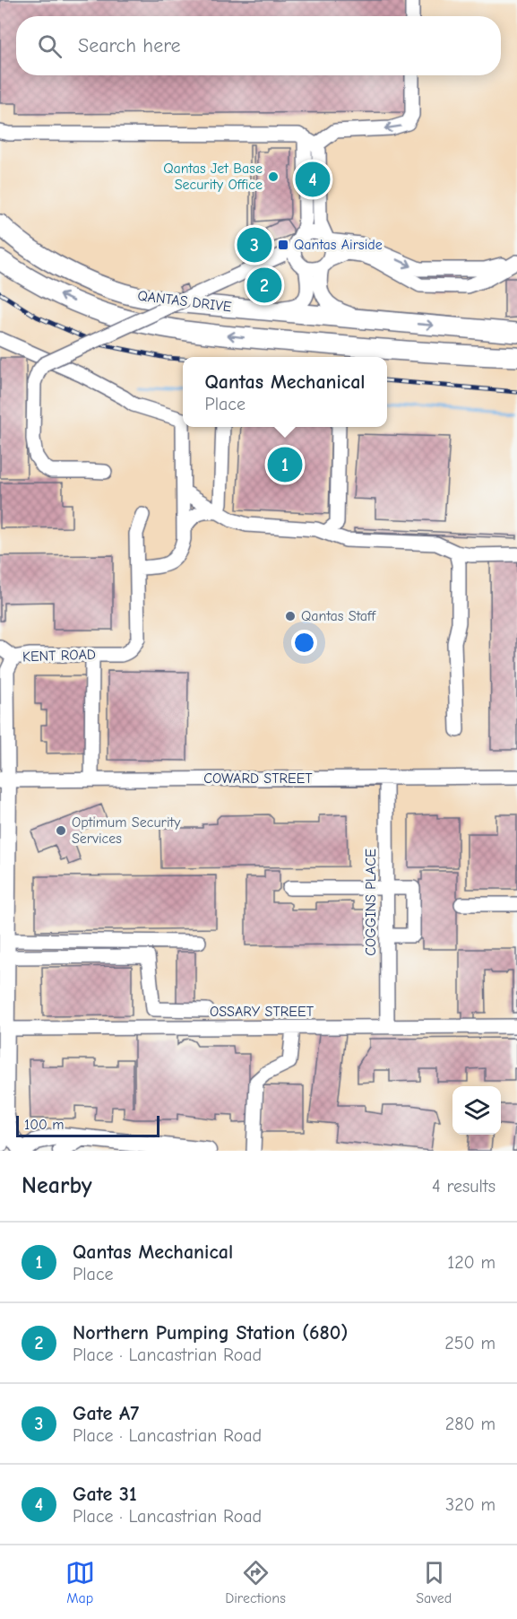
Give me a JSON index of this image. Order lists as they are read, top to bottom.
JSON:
{
  "streets": {
    "highway": ["QANTAS DRIVE"],
    "main road": ["KENT ROAD"],
    "street": ["COWARD STREET", "COGGINS PLACE", "OSSARY STREET"]
  },
  "crossings": [
    ["KENT ROAD", "COWARD STREET"],
    ["KENT ROAD", "OSSARY STREET"],
    ["COWARD STREET", "COGGINS PLACE"],
    ["COGGINS PLACE", "OSSARY STREET"]
  ],
  "places": {
    "other": ["Qantas Jet Base Security Office", "Qantas Staff", "Optimum Security Services"],
    "transit": ["Qantas Airside"]
  },
  "scale_bar": "100 m",
  "page": {
    "search": "Search here",
    "pins": [
      "4",
      "3",
      "2",
      "1"
    ],
    "popup": ["Qantas Mechanical", "Place"],
    "scale": "100 m",
    "heading": ["Nearby", "4 results"],
    "list": [
      {
        "mark": "1",
        "name": "Qantas Mechanical",
        "note": "Place",
        "value": "120 m"
      },
      {
        "mark": "2",
        "name": "Northern Pumping Station (680)",
        "note": "Place · Lancastrian Road",
        "value": "250 m"
      },
      {
        "mark": "3",
        "name": "Gate A7",
        "note": "Place · Lancastrian Road",
        "value": "280 m"
      },
      {
        "mark": "4",
        "name": "Gate 31",
        "note": "Place · Lancastrian Road",
        "value": "320 m"
      }
    ],
    "nav": ["Map", "Directions", "Saved"]
  }
}
